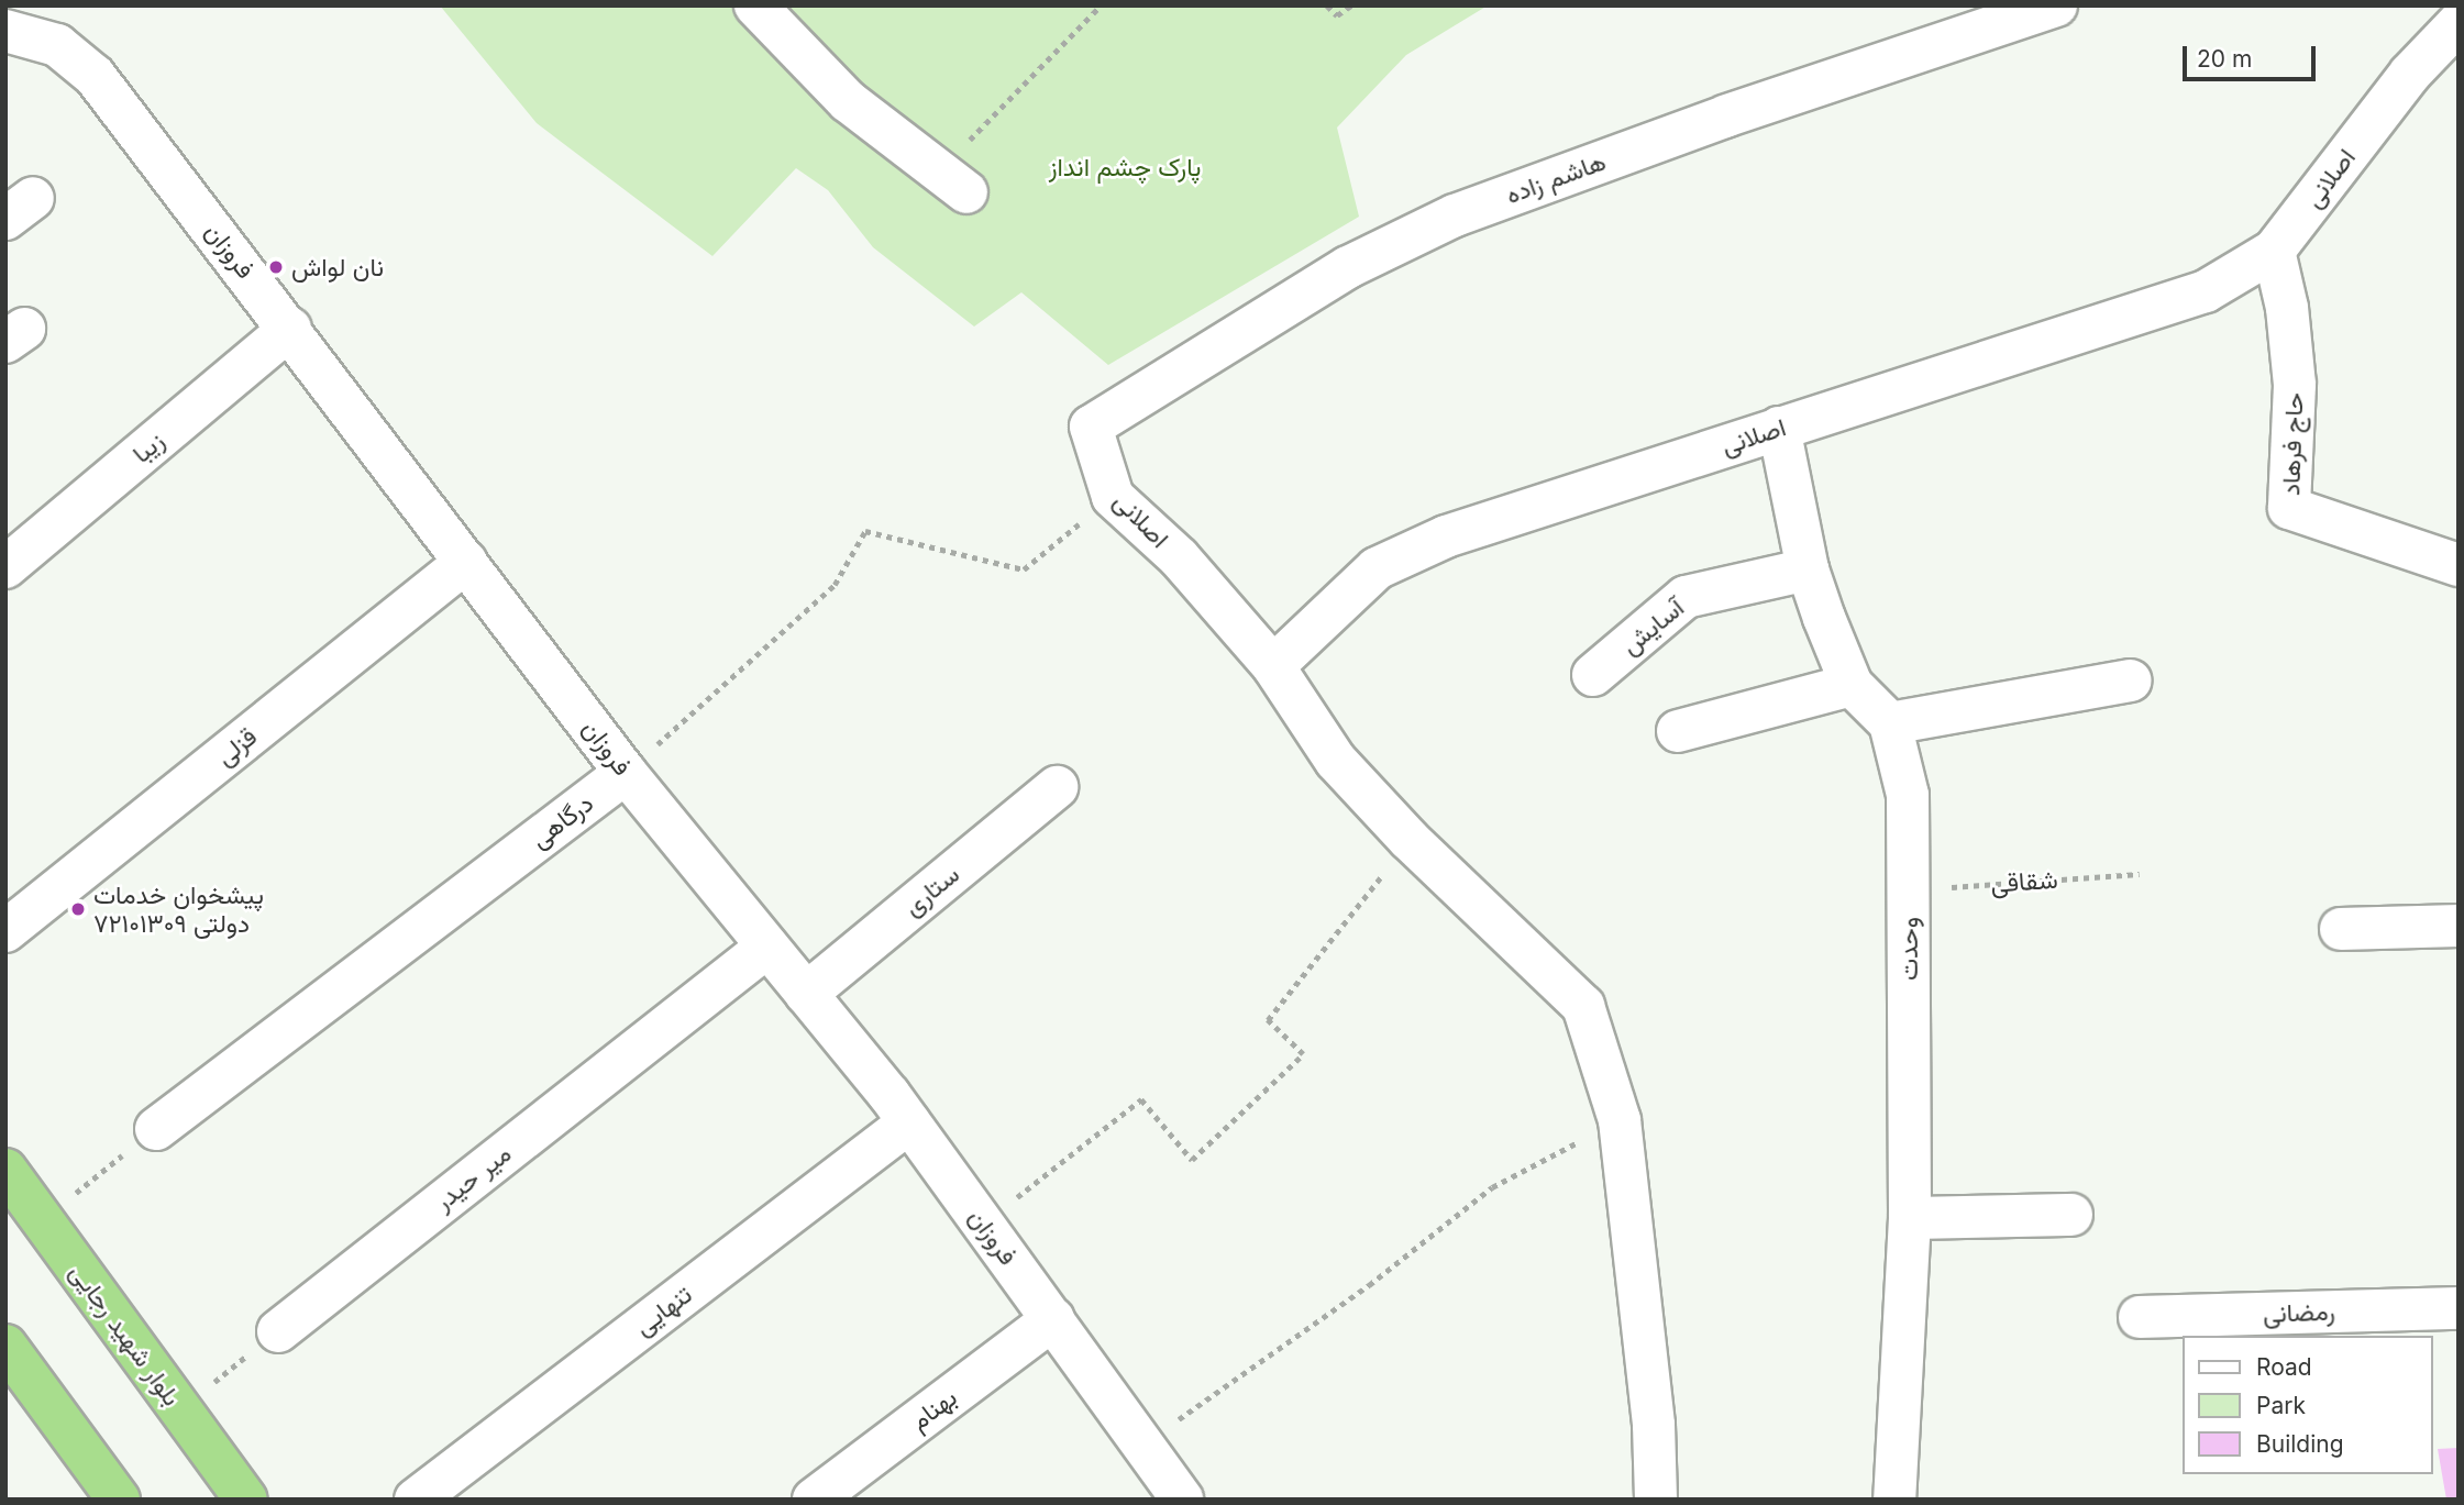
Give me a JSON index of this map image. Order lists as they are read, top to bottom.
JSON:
{
  "streets": {
    "highway": ["بلوار شهید رجایی"],
    "street": [
      "هاشم زاده",
      "اصلانی",
      "فروزان",
      "حاج فرهاد",
      "زیبا",
      "آسایش",
      "قزلی",
      "درگاهی",
      "ستاری",
      "وحدت",
      "میر حیدر",
      "تنهایی",
      "رمضانی",
      "بهنام"
    ],
    "path": ["شقاقی"]
  },
  "crossings": [
    ["هاشم زاده", "اصلانی"],
    ["اصلانی", "حاج فرهاد"],
    ["فروزان", "زیبا"],
    ["فروزان", "قزلی"],
    ["فروزان", "درگاهی"],
    ["فروزان", "ستاری"],
    ["فروزان", "میر حیدر"],
    ["فروزان", "تنهایی"],
    ["فروزان", "بهنام"],
    ["شقاقی", "وحدت"]
  ],
  "parks": ["پارک چشم انداز"],
  "places": ["نان لواش", "پیشخوان خدمات دولتی ۷۲۱۰۱۳۰۹"],
  "legend": ["Road", "Park", "Building"],
  "scale_bar": "20 m"
}
